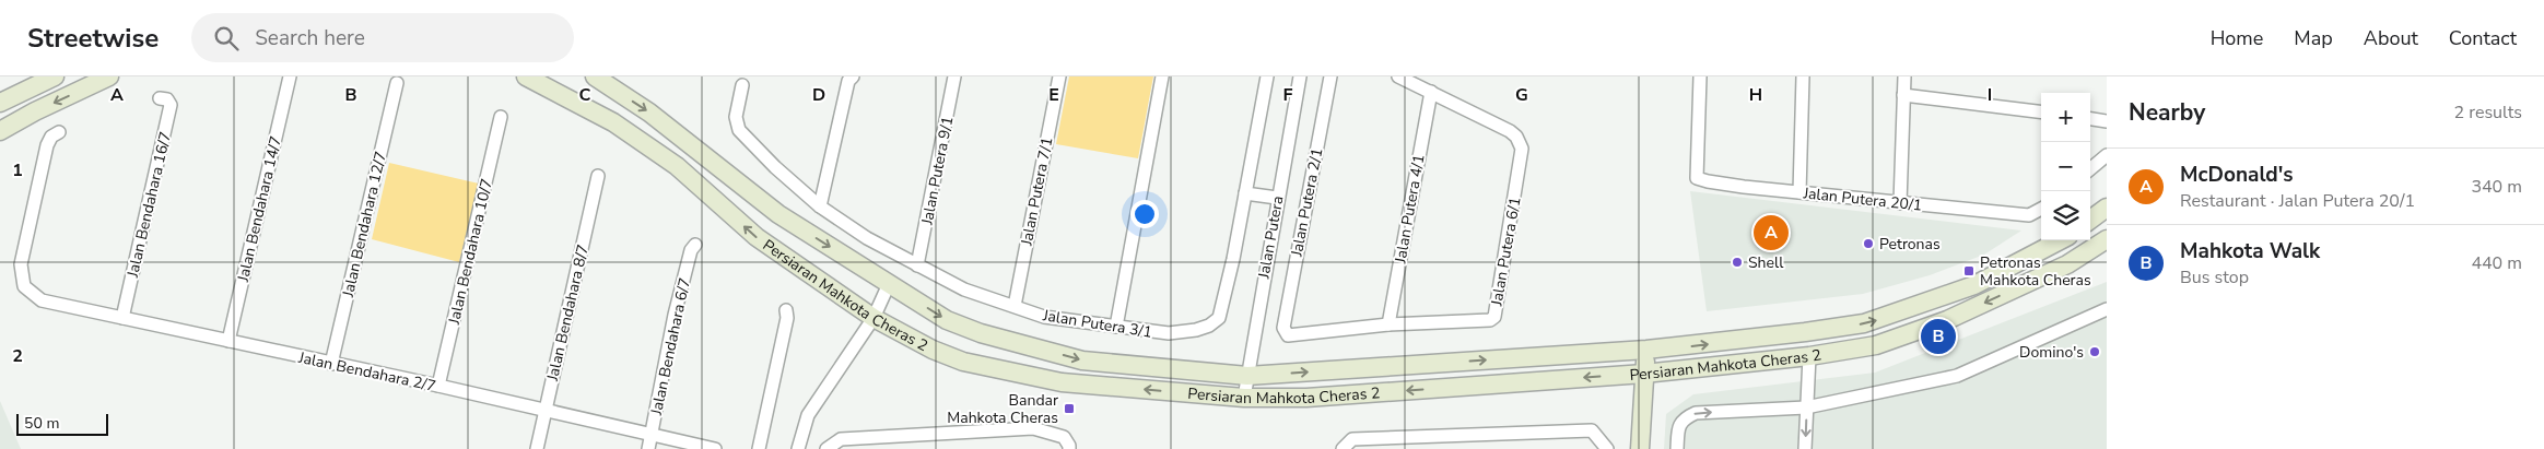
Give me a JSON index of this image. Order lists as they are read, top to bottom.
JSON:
{
  "streets": {
    "street": [
      "Jalan Putera 9/1",
      "Jalan Putera 7/1",
      "Jalan Putera 20/1",
      "Jalan Putera 2/1",
      "Jalan Bendahara 16/7",
      "Jalan Bendahara 14/7",
      "Jalan Putera 4/1",
      "Jalan Bendahara 12/7",
      "Jalan Putera",
      "Jalan Bendahara 10/7",
      "Jalan Putera 6/1",
      "Persiaran Mahkota Cheras 2",
      "Jalan Bendahara 8/7",
      "Jalan Putera 3/1",
      "Jalan Bendahara 6/7",
      "Jalan Bendahara 2/7"
    ]
  },
  "crossings": [
    ["Jalan Putera 9/1", "Jalan Putera 3/1"],
    ["Jalan Putera 7/1", "Jalan Putera 3/1"],
    ["Jalan Putera 2/1", "Jalan Putera 6/1"],
    ["Jalan Bendahara 16/7", "Jalan Bendahara 2/7"],
    ["Jalan Bendahara 14/7", "Jalan Bendahara 2/7"],
    ["Jalan Putera 4/1", "Jalan Putera 6/1"],
    ["Jalan Bendahara 12/7", "Jalan Bendahara 2/7"],
    ["Jalan Putera", "Persiaran Mahkota Cheras 2"],
    ["Jalan Bendahara 10/7", "Jalan Bendahara 2/7"],
    ["Jalan Bendahara 8/7", "Jalan Bendahara 2/7"],
    ["Jalan Bendahara 6/7", "Jalan Bendahara 2/7"]
  ],
  "places": {
    "other": ["Petronas", "Shell", "Domino's"],
    "transit": ["Petronas Mahkota Cheras", "Bandar Mahkota Cheras"]
  },
  "scale_bar": "50 m",
  "page": {
    "header": "Streetwise",
    "search": "Search here",
    "nav": [
      "Home",
      "Map",
      "About",
      "Contact"
    ],
    "heading": ["Nearby", "2 results"],
    "map_buttons": ["+", "−"],
    "list": [
      {
        "mark": "A",
        "name": "McDonald's",
        "note": "Restaurant · Jalan Putera 20/1",
        "value": "340 m"
      },
      {
        "mark": "B",
        "name": "Mahkota Walk",
        "note": "Bus stop",
        "value": "440 m"
      }
    ],
    "pins": ["A", "B"],
    "scale": "50 m"
  },
  "grid": {
    "columns": [
      "A",
      "B",
      "C",
      "D",
      "E",
      "F",
      "G",
      "H",
      "I"
    ],
    "rows": ["1", "2"]
  }
}
